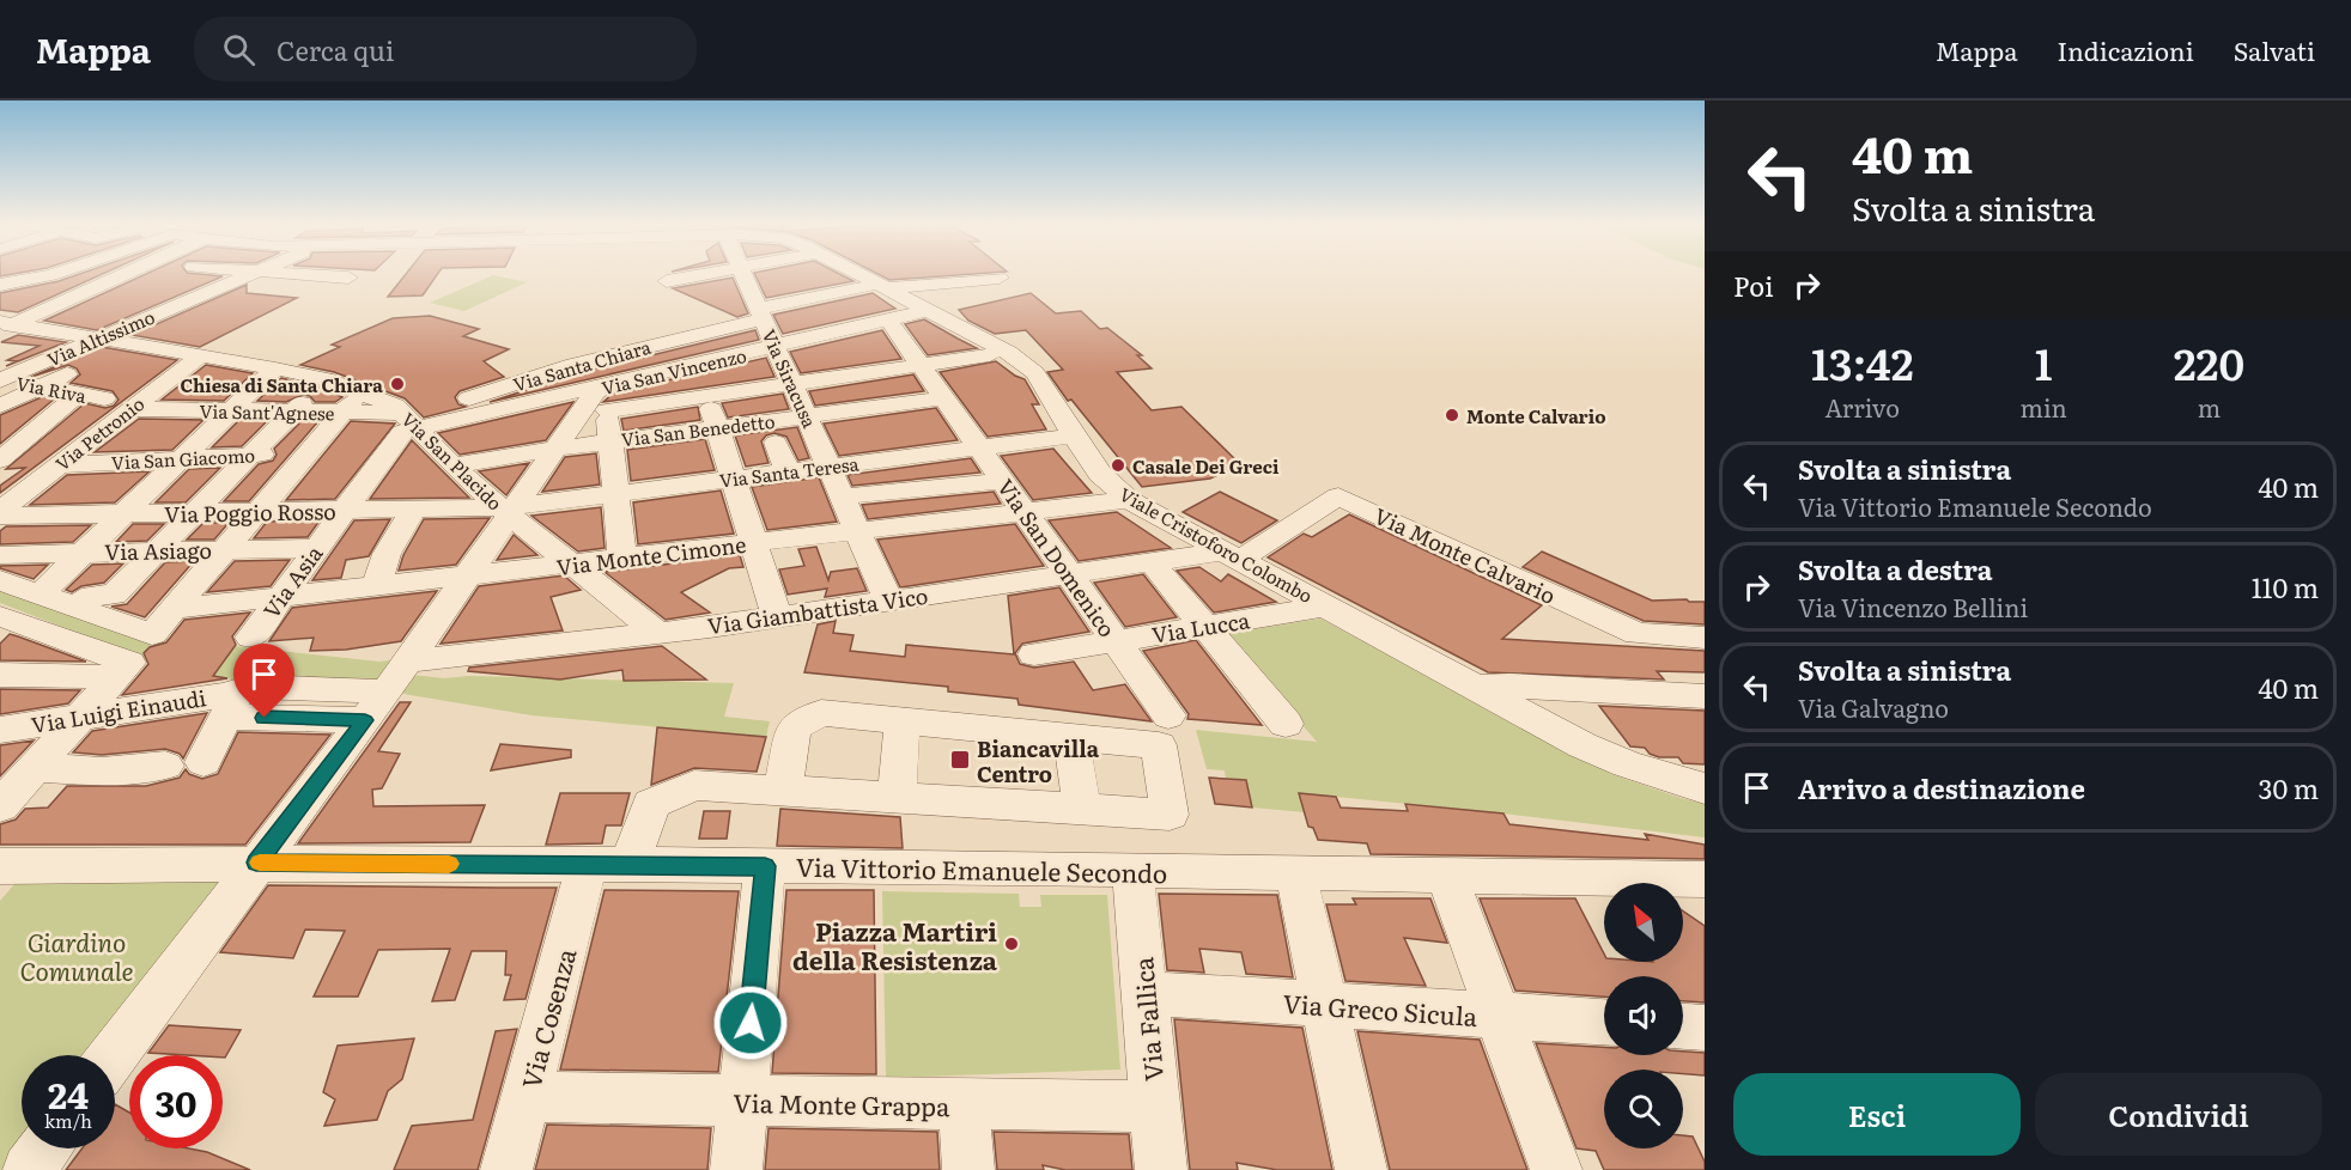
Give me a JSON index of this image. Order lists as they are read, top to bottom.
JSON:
{
  "streets": {
    "street": [
      "Via Altissimo",
      "Via Santa Chiara",
      "Via San Vincenzo",
      "Via Siracusa",
      "Via Riva",
      "Via Sant'Agnese",
      "Via San Benedetto",
      "Via Petronio",
      "Via San Giacomo",
      "Via San Placido",
      "Via Santa Teresa",
      "Via Poggio Rosso",
      "Viale Cristoforo Colombo",
      "Via Asiago",
      "Via Monte Cimone",
      "Via Monte Calvario",
      "Via San Domenico",
      "Via Asia",
      "Via Giambattista Vico",
      "Via Lucca",
      "Via Luigi Einaudi",
      "Via Vittorio Emanuele Secondo",
      "Via Greco Sicula",
      "Via Cosenza",
      "Via Fallica",
      "Via Monte Grappa"
    ]
  },
  "crossings": [
    ["Via Altissimo", "Via Riva"],
    ["Via Altissimo", "Via San Placido"],
    ["Via Santa Chiara", "Via San Vincenzo"],
    ["Via Santa Chiara", "Via Siracusa"],
    ["Via Santa Chiara", "Via Sant'Agnese"],
    ["Via Santa Chiara", "Via San Placido"],
    ["Via Santa Chiara", "Viale Cristoforo Colombo"],
    ["Via Santa Chiara", "Via Asia"],
    ["Via San Vincenzo", "Via Siracusa"],
    ["Via San Vincenzo", "Via Sant'Agnese"],
    ["Via San Vincenzo", "Via San Placido"],
    ["Via San Vincenzo", "Viale Cristoforo Colombo"],
    ["Via San Vincenzo", "Via San Domenico"],
    ["Via San Vincenzo", "Via Asia"],
    ["Via Siracusa", "Via San Benedetto"],
    ["Via Siracusa", "Via Santa Teresa"],
    ["Via Siracusa", "Via Monte Cimone"],
    ["Via Siracusa", "Via Giambattista Vico"],
    ["Via Sant'Agnese", "Via Petronio"],
    ["Via Sant'Agnese", "Via San Placido"],
    ["Via Sant'Agnese", "Via Asia"],
    ["Via San Benedetto", "Via San Placido"],
    ["Via San Benedetto", "Via San Domenico"],
    ["Via Petronio", "Via San Giacomo"],
    ["Via Petronio", "Via San Placido"],
    ["Via Petronio", "Via Poggio Rosso"],
    ["Via San Placido", "Via Santa Teresa"],
    ["Via San Placido", "Via Poggio Rosso"],
    ["Via San Placido", "Via Monte Cimone"],
    ["Via San Placido", "Via Asia"],
    ["Via San Placido", "Via Giambattista Vico"],
    ["Via Santa Teresa", "Via Poggio Rosso"],
    ["Via Santa Teresa", "Viale Cristoforo Colombo"],
    ["Via Santa Teresa", "Via San Domenico"],
    ["Via Poggio Rosso", "Via Asia"],
    ["Viale Cristoforo Colombo", "Via Monte Cimone"],
    ["Viale Cristoforo Colombo", "Via Monte Calvario"],
    ["Viale Cristoforo Colombo", "Via Giambattista Vico"],
    ["Viale Cristoforo Colombo", "Via Lucca"],
    ["Via Asiago", "Via Asia"],
    ["Via Monte Cimone", "Via San Domenico"],
    ["Via Monte Cimone", "Via Asia"],
    ["Via Monte Calvario", "Via Giambattista Vico"],
    ["Via San Domenico", "Via Giambattista Vico"],
    ["Via San Domenico", "Via Lucca"],
    ["Via Vittorio Emanuele Secondo", "Via Cosenza"],
    ["Via Vittorio Emanuele Secondo", "Via Fallica"],
    ["Via Greco Sicula", "Via Fallica"],
    ["Via Cosenza", "Via Monte Grappa"],
    ["Via Fallica", "Via Monte Grappa"]
  ],
  "parks": ["Giardino Comunale"],
  "places": {
    "other": [
      "Chiesa di Santa Chiara",
      "Monte Calvario",
      "Casale Dei Greci",
      "Piazza Martiri della Resistenza"
    ],
    "transit": ["Biancavilla Centro"]
  },
  "north": "top left",
  "page": {
    "header": "Mappa",
    "search": "Cerca qui",
    "nav": ["Mappa", "Indicazioni", "Salvati"],
    "turn": ["40 m", "Svolta a sinistra"],
    "then": "Poi",
    "eta": [
      "13:42",
      "Arrivo",
      "1",
      "min",
      "220",
      "m"
    ],
    "list": [
      {
        "name": "Svolta a sinistra",
        "note": "Via Vittorio Emanuele Secondo",
        "value": "40 m"
      },
      {
        "name": "Svolta a destra",
        "note": "Via Vincenzo Bellini",
        "value": "110 m"
      },
      {
        "name": "Svolta a sinistra",
        "note": "Via Galvagno",
        "value": "40 m"
      },
      {
        "name": "Arrivo a destinazione",
        "value": "30 m"
      }
    ],
    "speed": "24 km/h",
    "limit": "30",
    "buttons": ["Esci", "Condividi"]
  }
}
